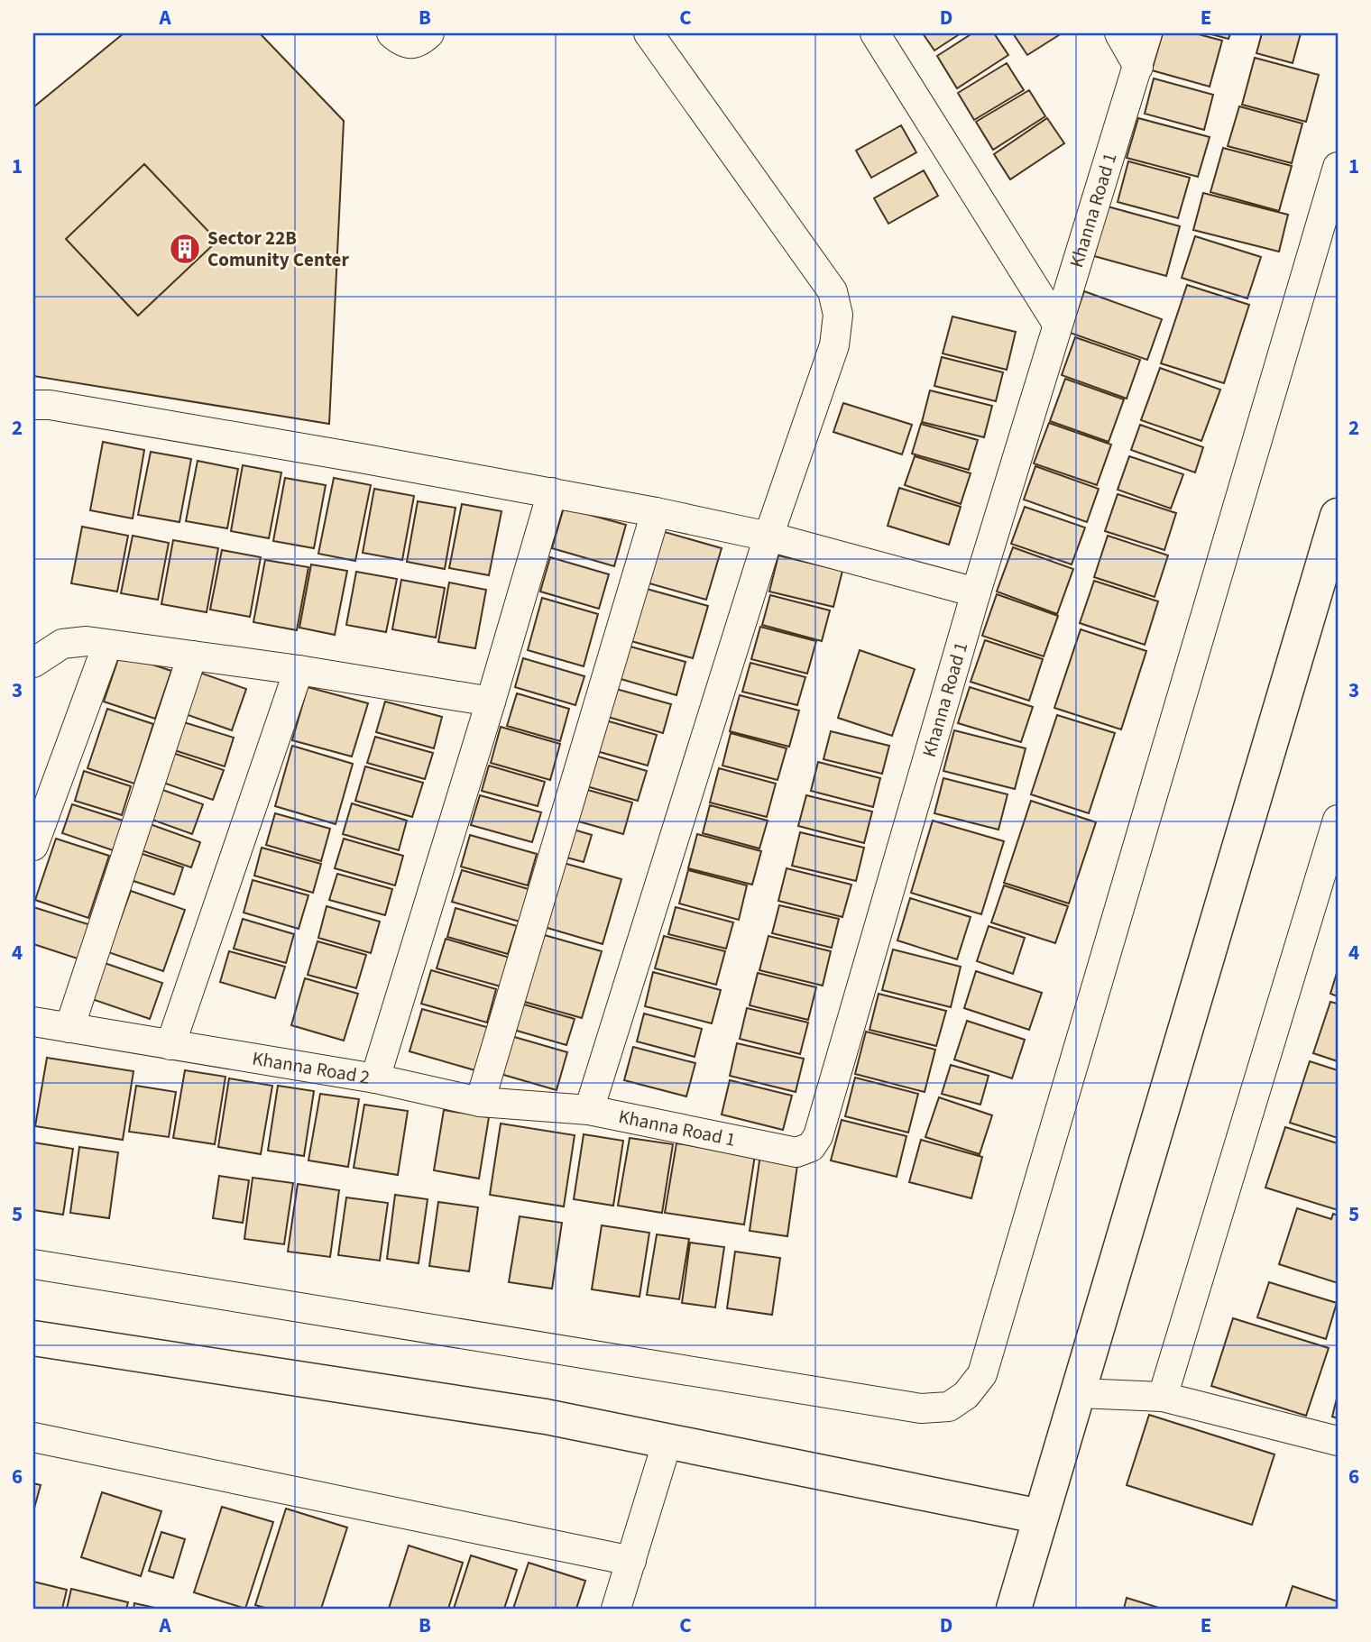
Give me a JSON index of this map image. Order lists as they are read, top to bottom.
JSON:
{
  "streets": {
    "street": ["Khanna Road 1", "Khanna Road 2"]
  },
  "crossings": [
    ["Khanna Road 1", "Khanna Road 2"]
  ],
  "places": {
    "building": ["Sector 22B Comunity Center"]
  },
  "grid": {
    "columns": [
      "A",
      "B",
      "C",
      "D",
      "E"
    ],
    "rows": [
      "1",
      "2",
      "3",
      "4",
      "5",
      "6"
    ]
  }
}
